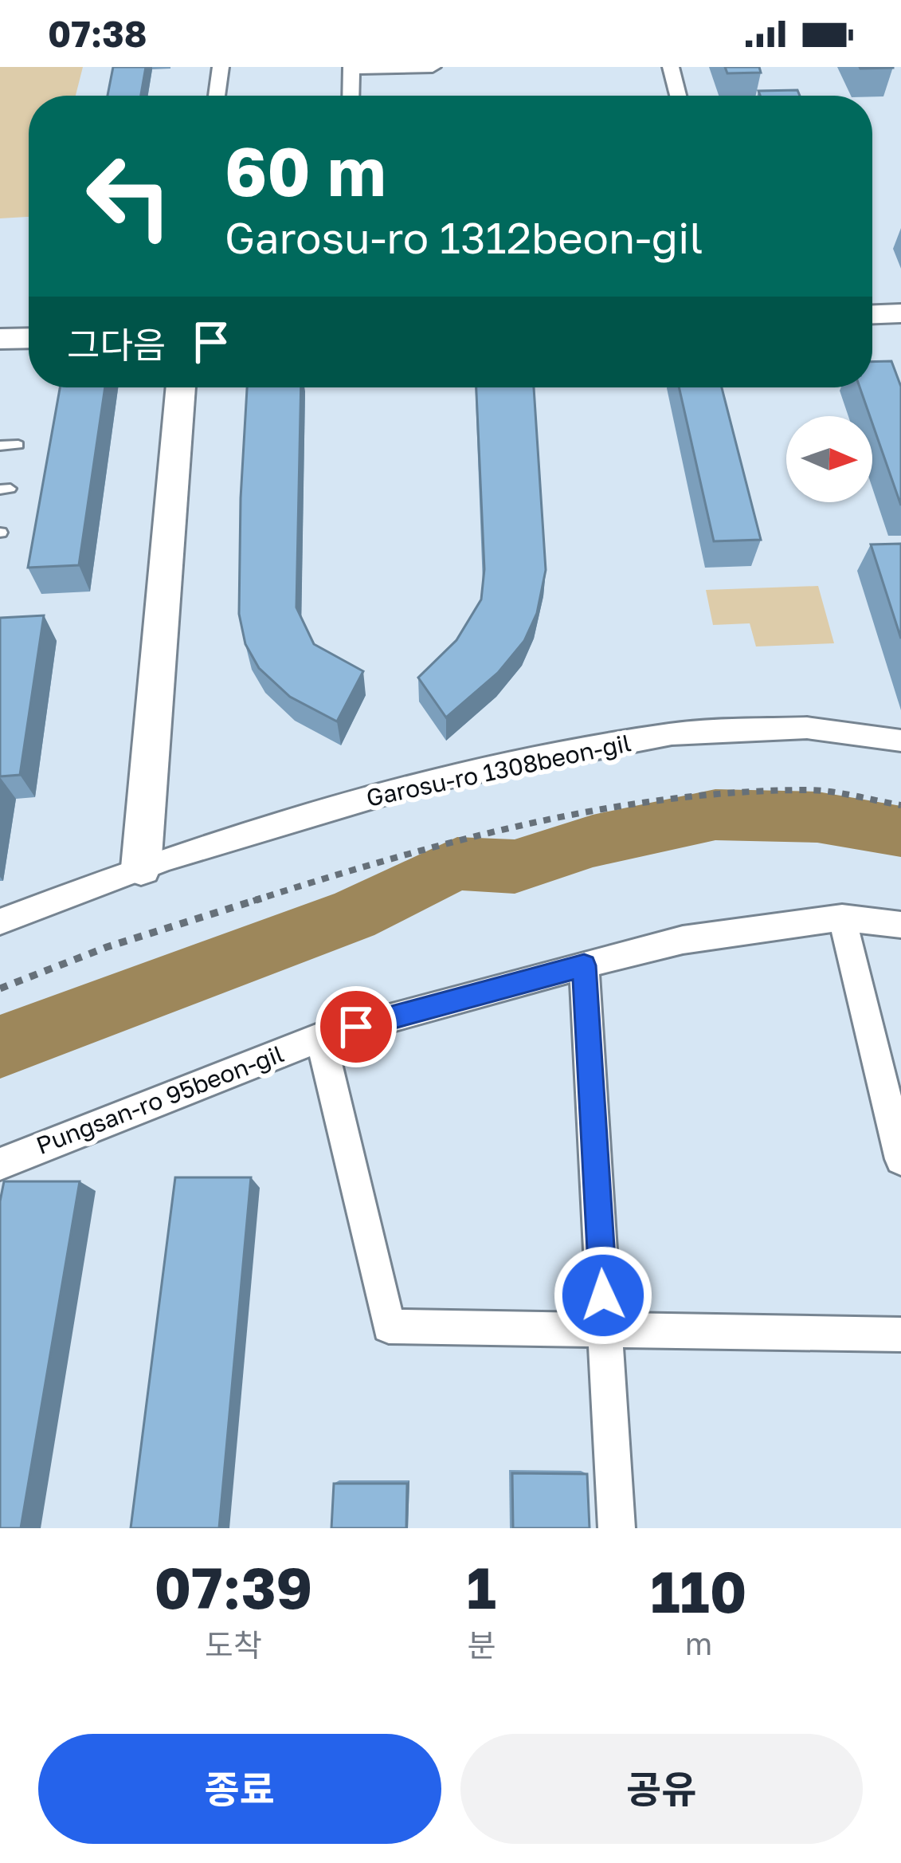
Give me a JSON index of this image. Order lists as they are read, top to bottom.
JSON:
{
  "streets": {
    "street": ["Garosu-ro 1308beon-gil", "Pungsan-ro 95beon-gil"]
  },
  "north": "right",
  "page": {
    "status": "07:38",
    "turn": ["60 m", "Garosu-ro 1312beon-gil"],
    "then": "그다음",
    "eta": [
      "07:39",
      "도착",
      "1",
      "분",
      "110",
      "m"
    ],
    "buttons": ["종료", "공유"]
  }
}
